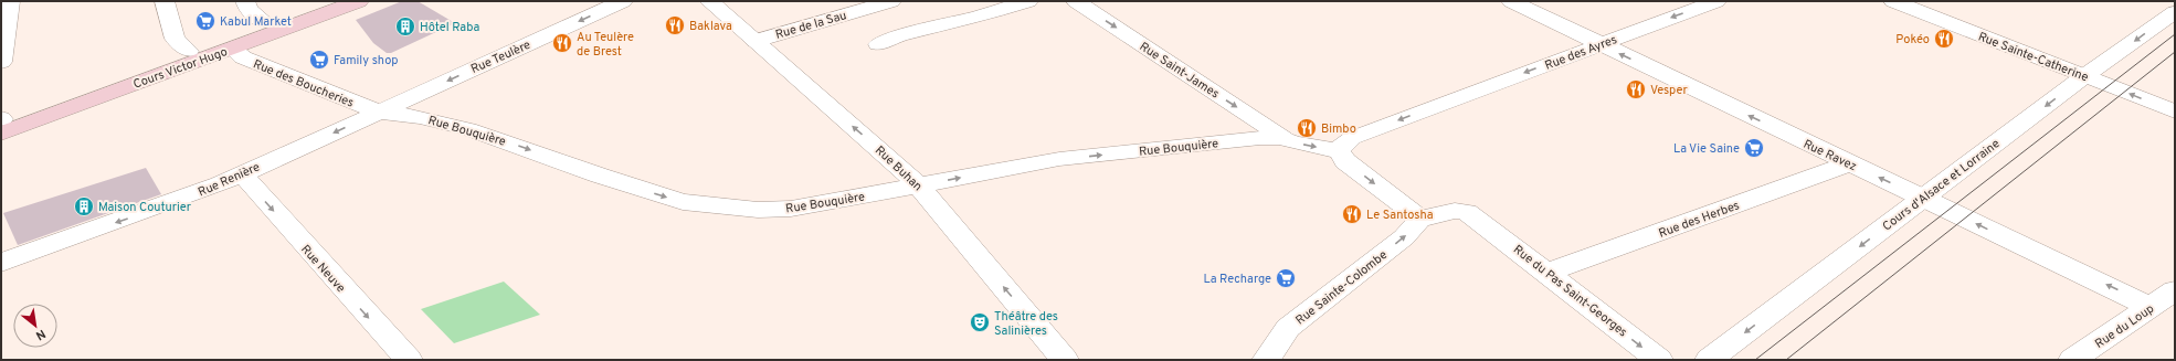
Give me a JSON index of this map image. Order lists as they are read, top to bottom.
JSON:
{
  "streets": {
    "main road": ["Cours Victor Hugo"],
    "street": [
      "Rue de la Sau",
      "Rue des Ayres",
      "Rue Teulère",
      "Rue Sainte-Catherine",
      "Rue Saint-James",
      "Rue des Boucheries",
      "Rue Bouquière",
      "Rue Ravez",
      "Rue Buhan",
      "Rue Renière",
      "Cours d'Alsace et Lorraine",
      "Rue des Herbes",
      "Rue Neuve",
      "Rue Sainte-Colombe",
      "Rue du Pas Saint-Georges",
      "Rue du Loup"
    ]
  },
  "crossings": [
    ["Rue de la Sau", "Rue Buhan"],
    ["Rue des Ayres", "Rue Ravez"],
    ["Rue Teulère", "Rue des Boucheries"],
    ["Rue Teulère", "Rue Bouquière"],
    ["Rue Teulère", "Rue Renière"],
    ["Rue Sainte-Catherine", "Cours d'Alsace et Lorraine"],
    ["Cours Victor Hugo", "Rue des Boucheries"],
    ["Rue Saint-James", "Rue Bouquière"],
    ["Rue des Boucheries", "Rue Bouquière"],
    ["Rue des Boucheries", "Rue Renière"],
    ["Rue Bouquière", "Rue Buhan"],
    ["Rue Bouquière", "Rue Renière"],
    ["Rue Ravez", "Cours d'Alsace et Lorraine"],
    ["Rue Ravez", "Rue des Herbes"],
    ["Rue Ravez", "Rue du Loup"],
    ["Rue Renière", "Rue Neuve"],
    ["Rue des Herbes", "Rue du Pas Saint-Georges"],
    ["Rue Sainte-Colombe", "Rue du Pas Saint-Georges"]
  ],
  "one_way": [
    "Rue des Ayres",
    "Rue Teulère",
    "Rue Saint-James",
    "Rue Bouquière",
    "Rue Ravez",
    "Rue Buhan",
    "Rue Renière",
    "Cours d'Alsace et Lorraine",
    "Rue Neuve",
    "Rue Sainte-Colombe",
    "Rue du Pas Saint-Georges"
  ],
  "places": {
    "supermarket": [
      "Kabul Market",
      "Family shop",
      "La Vie Saine",
      "La Recharge"
    ],
    "restaurant": [
      "Baklava",
      "Pokéo",
      "Au Teulère de Brest",
      "Vesper",
      "Bimbo",
      "Le Santosha"
    ],
    "building": ["Hôtel Raba", "Maison Couturier"],
    "theatre": ["Théâtre des Salinières"]
  },
  "north": "bottom right"
}
